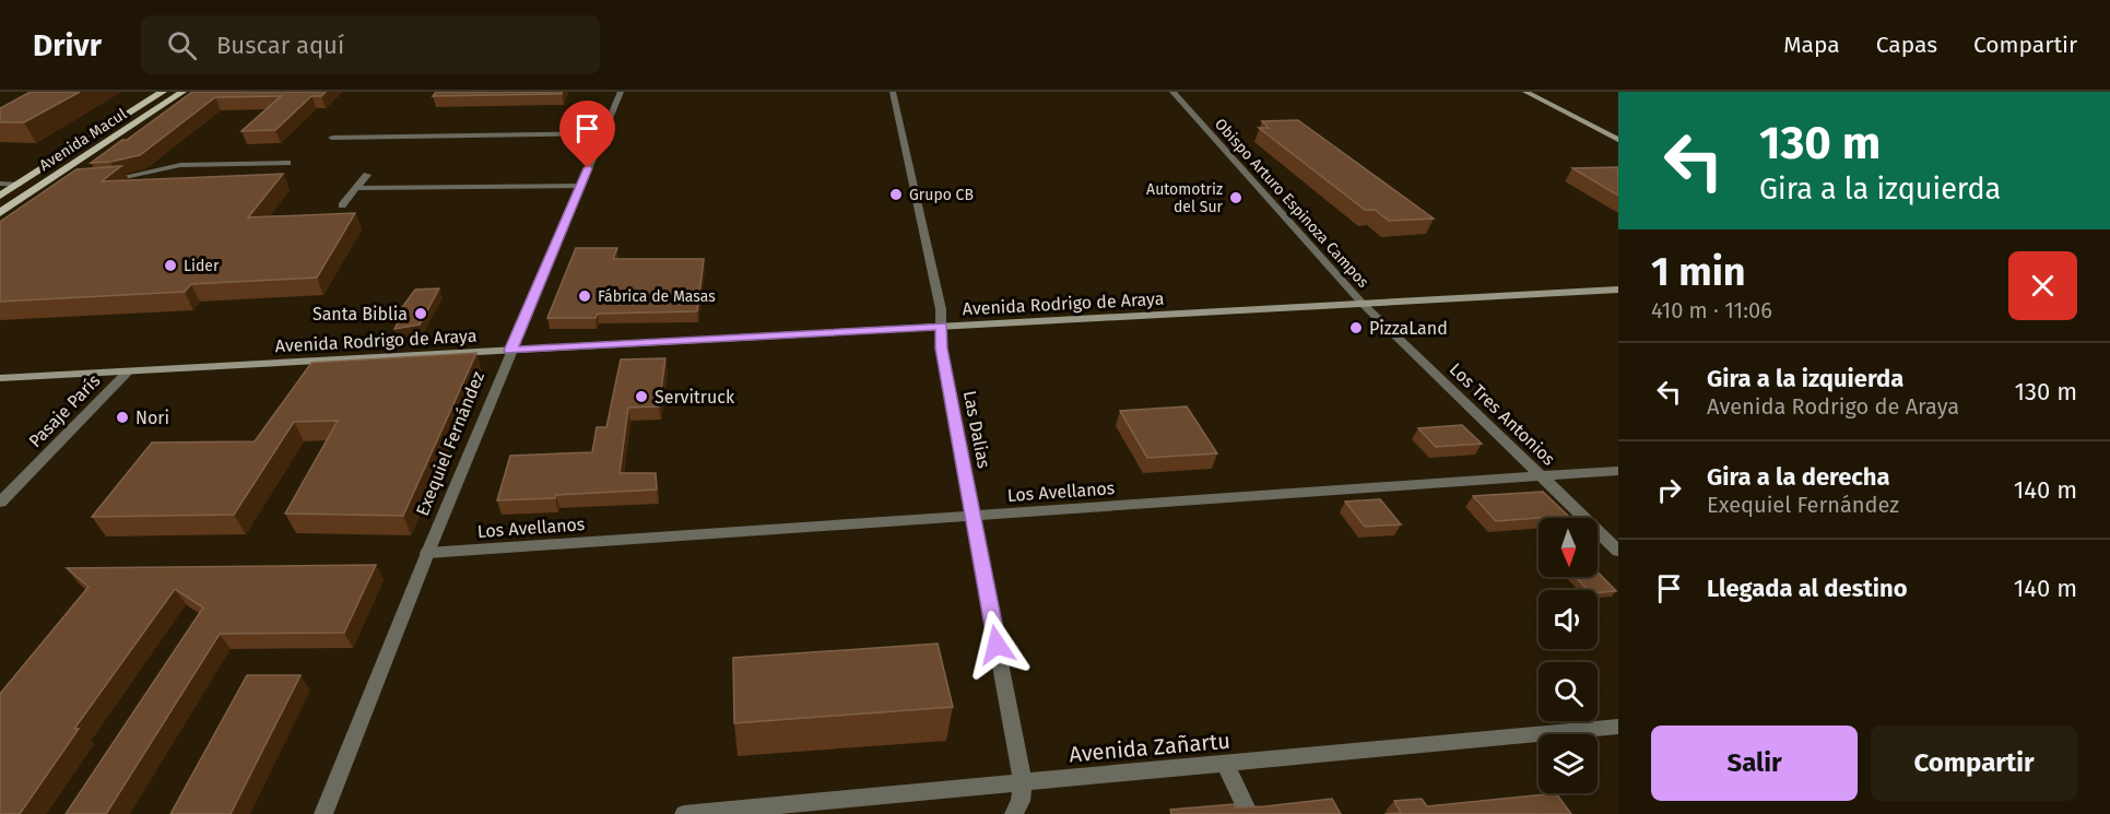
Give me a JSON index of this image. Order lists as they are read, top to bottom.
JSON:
{
  "streets": {
    "main road": ["Avenida Macul", "Avenida Rodrigo de Araya"],
    "street": [
      "Obispo Arturo Espinoza Campos",
      "Pasaje París",
      "Los Tres Antonios",
      "Las Dalias",
      "Exequiel Fernández",
      "Los Avellanos",
      "Avenida Zañartu"
    ]
  },
  "crossings": [
    ["Obispo Arturo Espinoza Campos", "Avenida Rodrigo de Araya"],
    ["Obispo Arturo Espinoza Campos", "Los Tres Antonios"],
    ["Avenida Rodrigo de Araya", "Pasaje París"],
    ["Avenida Rodrigo de Araya", "Los Tres Antonios"],
    ["Avenida Rodrigo de Araya", "Las Dalias"],
    ["Avenida Rodrigo de Araya", "Exequiel Fernández"],
    ["Los Tres Antonios", "Los Avellanos"],
    ["Las Dalias", "Los Avellanos"],
    ["Las Dalias", "Avenida Zañartu"],
    ["Exequiel Fernández", "Los Avellanos"]
  ],
  "places": [
    "Grupo CB",
    "Automotriz del Sur",
    "Lider",
    "Fábrica de Masas",
    "Santa Biblia",
    "PizzaLand",
    "Servitruck",
    "Nori"
  ],
  "north": "bottom",
  "page": {
    "header": "Drivr",
    "search": "Buscar aquí",
    "nav": ["Mapa", "Capas", "Compartir"],
    "turn": ["130 m", "Gira a la izquierda"],
    "heading": ["1 min", "410 m · 11:06"],
    "list": [
      {
        "name": "Gira a la izquierda",
        "note": "Avenida Rodrigo de Araya",
        "value": "130 m"
      },
      {
        "name": "Gira a la derecha",
        "note": "Exequiel Fernández",
        "value": "140 m"
      },
      {
        "name": "Llegada al destino",
        "value": "140 m"
      }
    ],
    "buttons": ["Salir", "Compartir"]
  }
}
